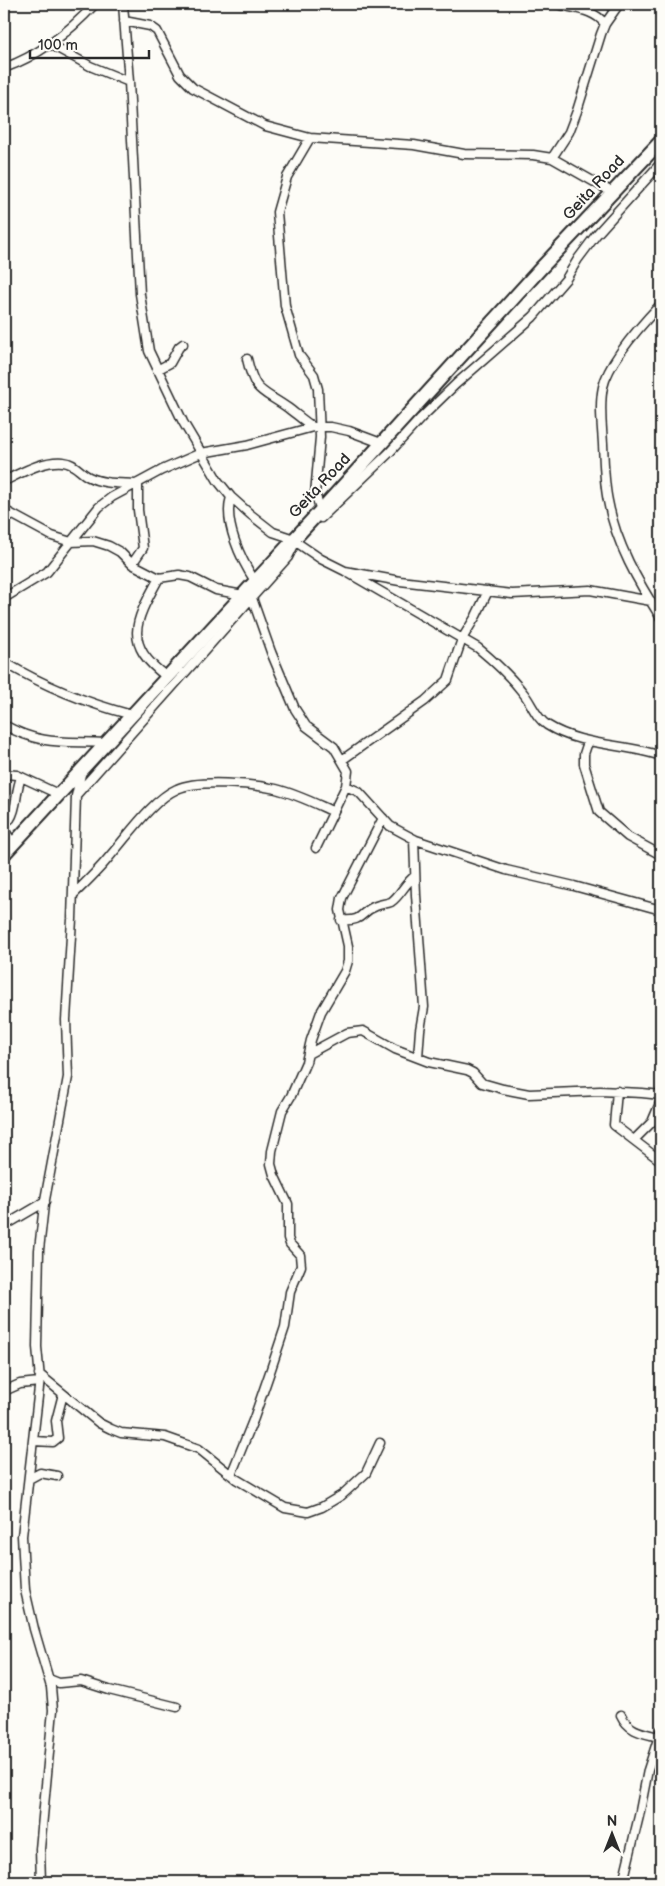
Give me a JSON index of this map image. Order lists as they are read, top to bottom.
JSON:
{
  "streets": {
    "highway": ["Geita Road"]
  },
  "scale_bar": "100 m",
  "north": "top"
}
